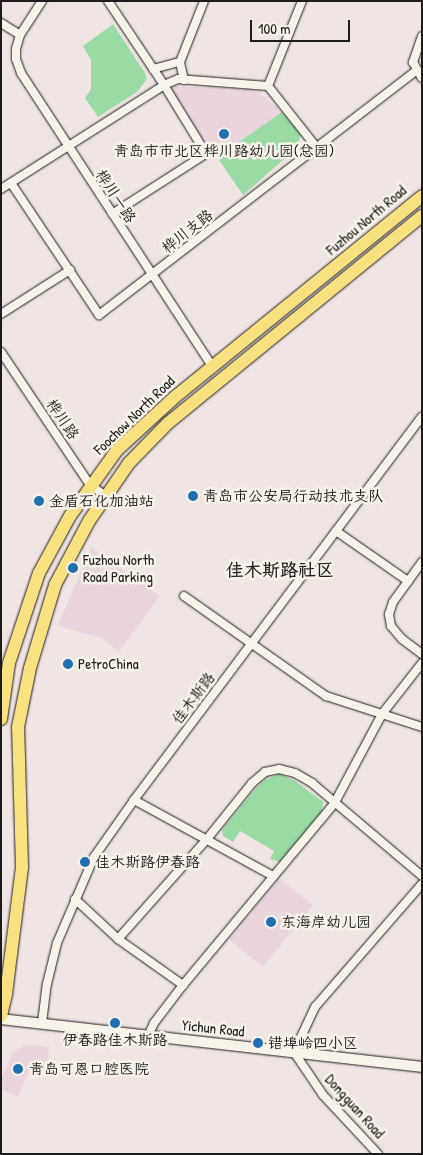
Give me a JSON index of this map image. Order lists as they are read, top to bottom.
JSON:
{
  "streets": {
    "main road": ["Foochow North Road"],
    "street": [
      "桦川一路",
      "桦川支路",
      "桦川路",
      "佳木斯路",
      "Yichun Road",
      "Dongguan Road"
    ]
  },
  "crossings": [
    ["桦川一路", "桦川支路"],
    ["桦川一路", "Foochow North Road"],
    ["Foochow North Road", "桦川路"],
    ["Foochow North Road", "Yichun Road"],
    ["佳木斯路", "Yichun Road"],
    ["Yichun Road", "Dongguan Road"]
  ],
  "districts": ["佳木斯路社区"],
  "places": [
    "青岛市市北区桦川路幼儿园(总园)",
    "青岛市公安局行动技术支队",
    "金盾石化加油站",
    "Fuzhou North Road Parking",
    "PetroChina",
    "佳木斯路伊春路",
    "东海岸幼儿园",
    "伊春路佳木斯路",
    "错埠岭四小区",
    "青岛可恩口腔医院"
  ],
  "scale_bar": "100 m"
}
